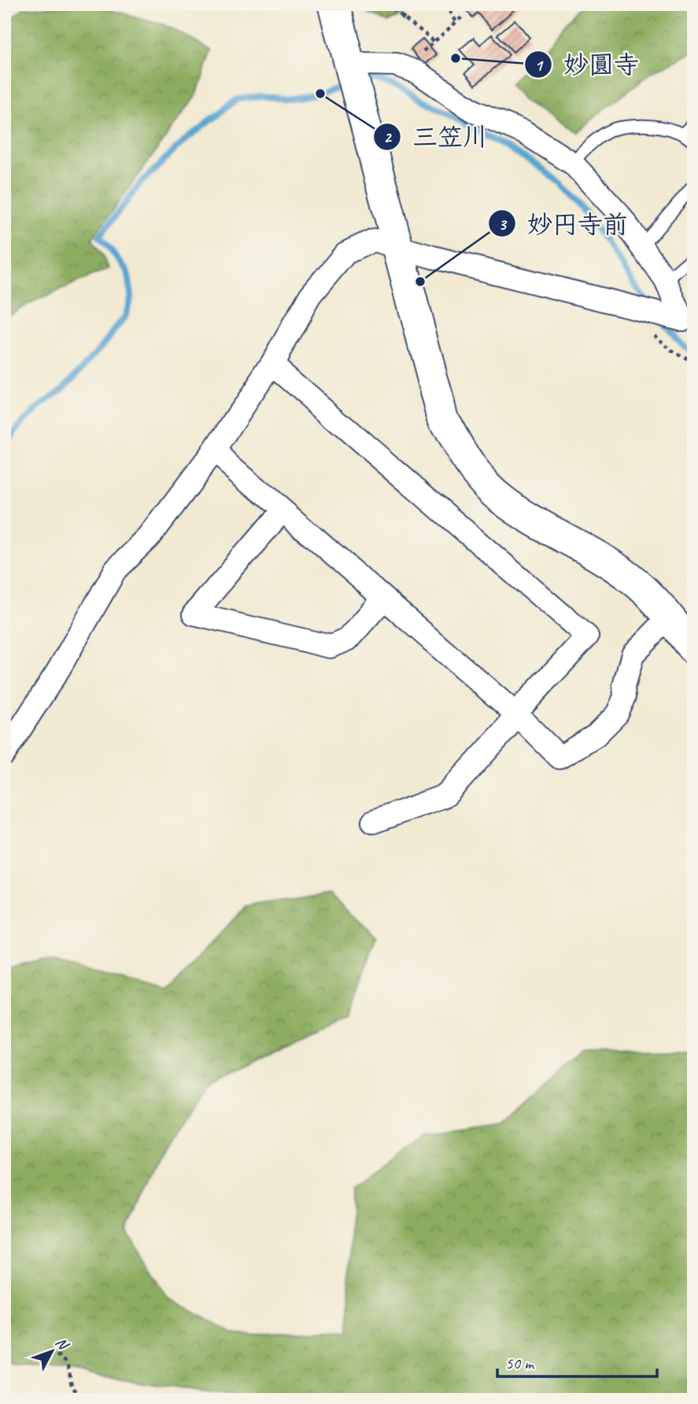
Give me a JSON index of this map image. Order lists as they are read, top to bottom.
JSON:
{
  "places": ["妙圓寺", "三笠川", "妙円寺前"],
  "scale_bar": "50 m",
  "north": "top right"
}
